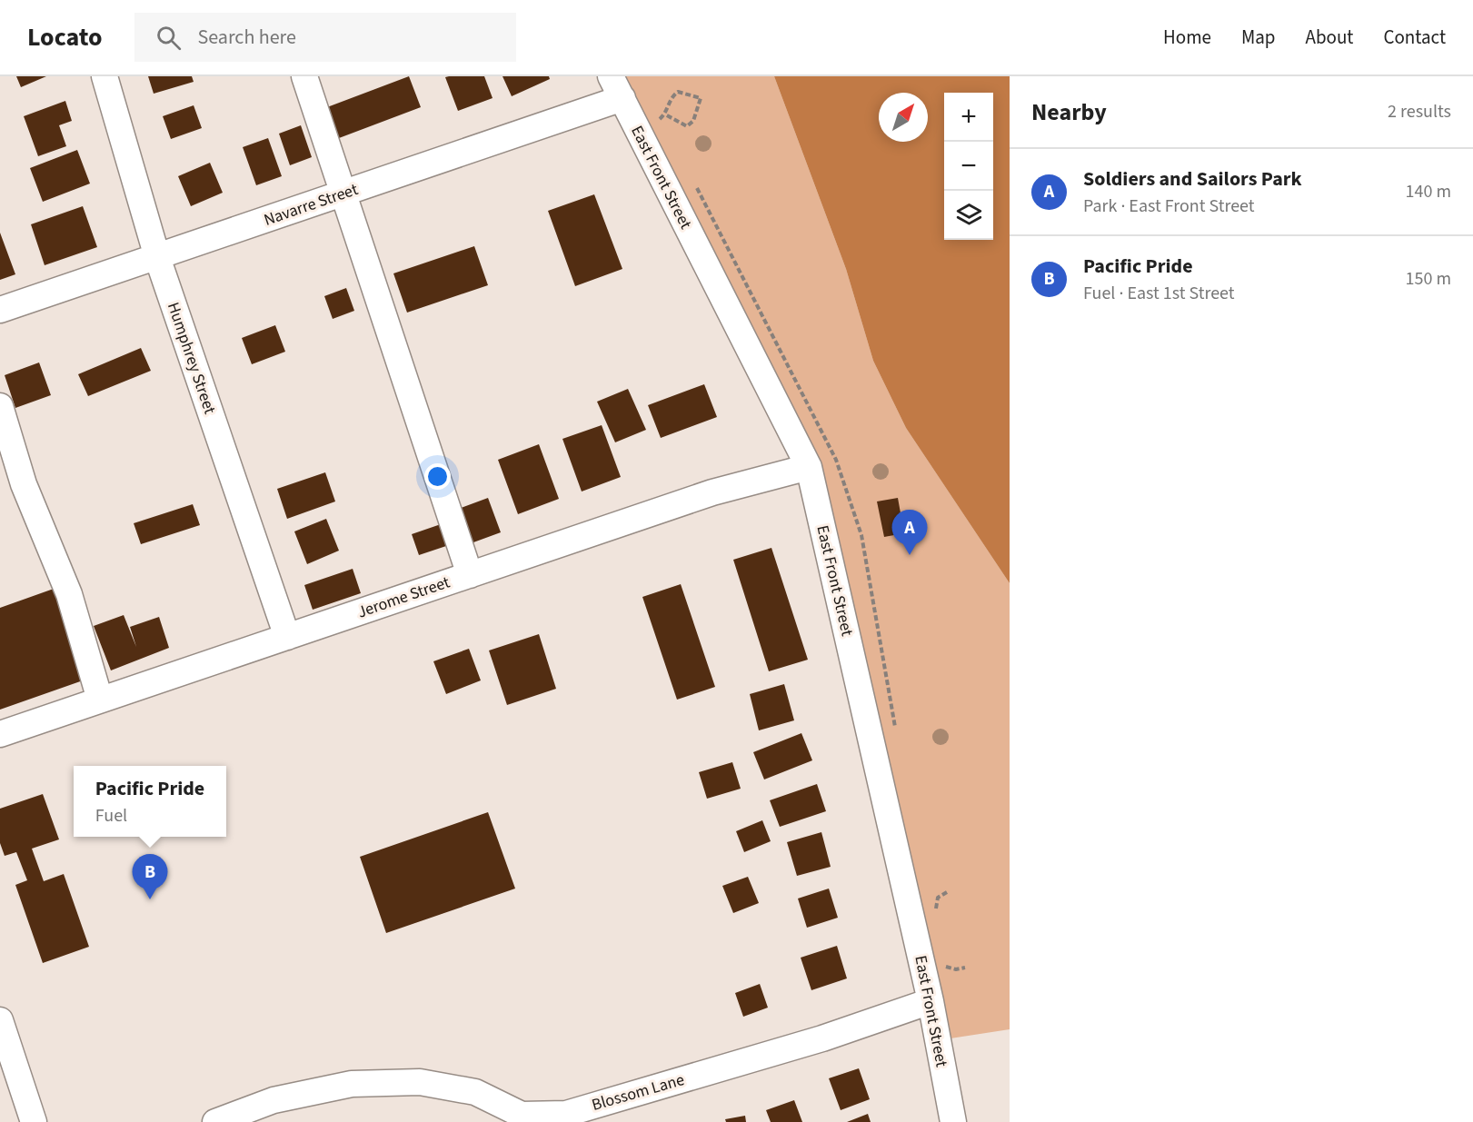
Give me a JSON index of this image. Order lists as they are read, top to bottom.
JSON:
{
  "streets": {
    "street": [
      "East Front Street",
      "Navarre Street",
      "Humphrey Street",
      "Jerome Street",
      "Blossom Lane"
    ]
  },
  "crossings": [
    ["East Front Street", "Navarre Street"],
    ["East Front Street", "Jerome Street"],
    ["East Front Street", "Blossom Lane"],
    ["Navarre Street", "Humphrey Street"],
    ["Humphrey Street", "Jerome Street"]
  ],
  "north": "top right",
  "page": {
    "header": "Locato",
    "search": "Search here",
    "nav": [
      "Home",
      "Map",
      "About",
      "Contact"
    ],
    "heading": ["Nearby", "2 results"],
    "map_buttons": ["+", "−"],
    "list": [
      {
        "mark": "A",
        "name": "Soldiers and Sailors Park",
        "note": "Park · East Front Street",
        "value": "140 m"
      },
      {
        "mark": "B",
        "name": "Pacific Pride",
        "note": "Fuel · East 1st Street",
        "value": "150 m"
      }
    ],
    "pins": ["A", "B"],
    "popup": ["Pacific Pride", "Fuel"]
  }
}
